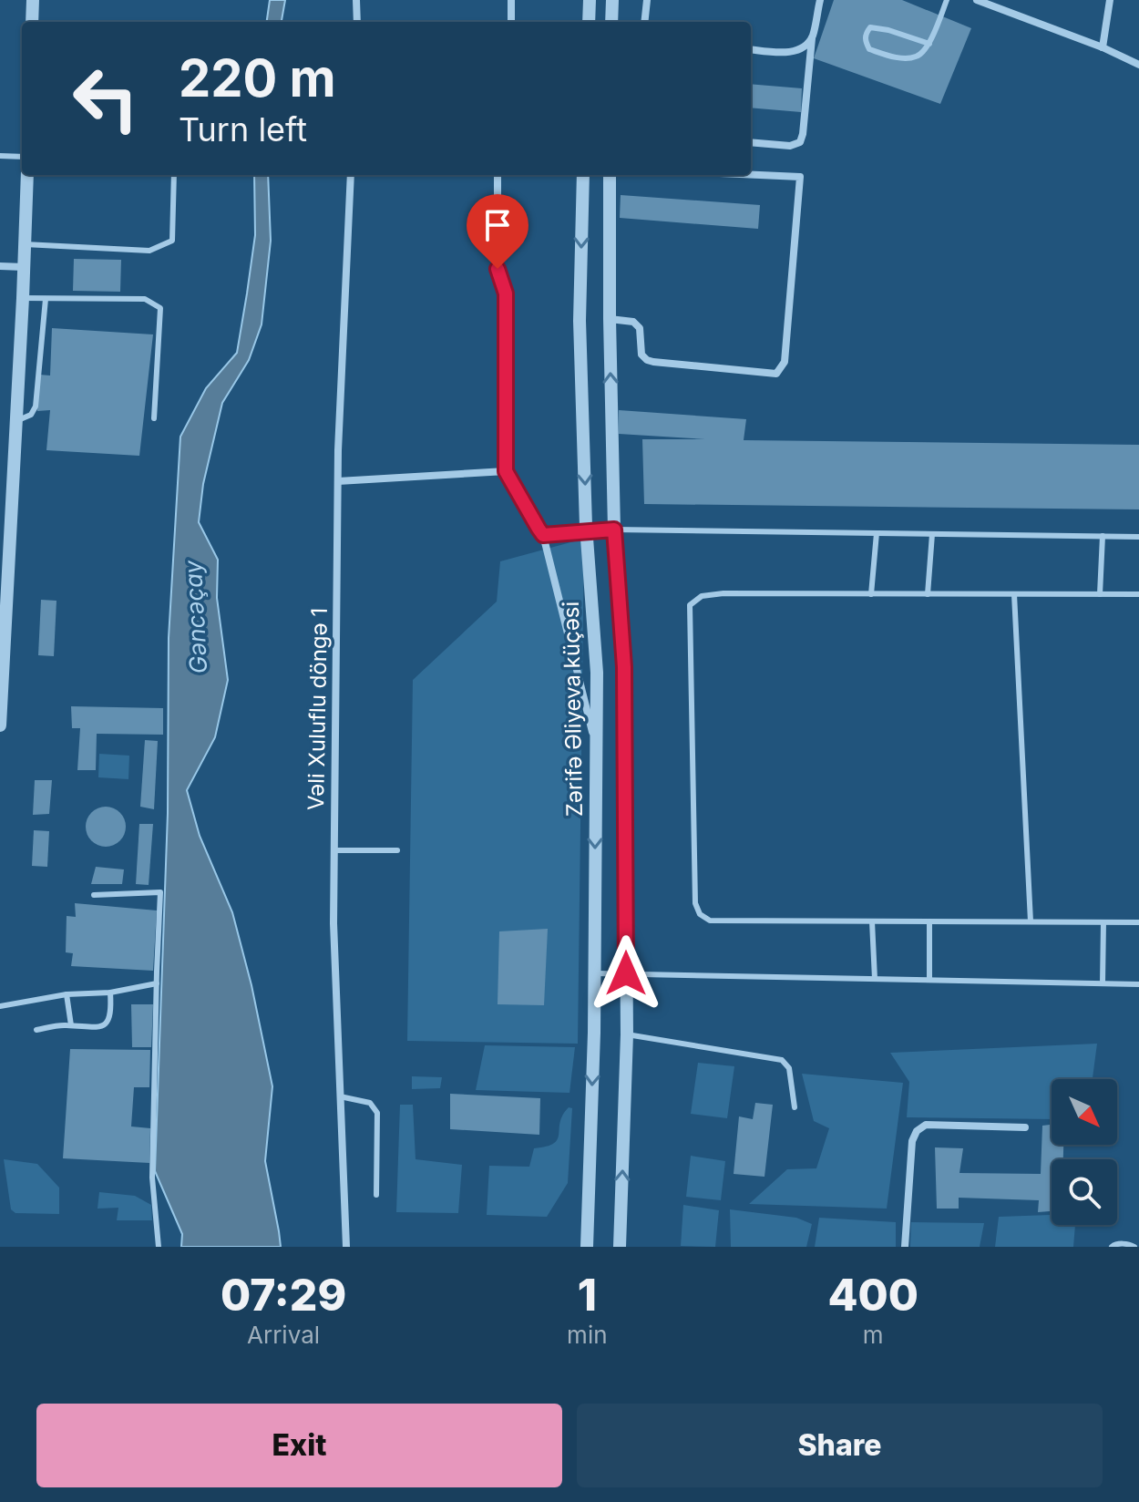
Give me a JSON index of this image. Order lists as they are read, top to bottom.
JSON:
{
  "streets": {
    "street": ["Vəli Xuluflu döngə 1", "Zərifə Əliyeva küçəsi"]
  },
  "water": ["Gəncəçay"],
  "north": "bottom right",
  "page": {
    "turn": ["220 m", "Turn left"],
    "eta": [
      "07:29",
      "Arrival",
      "1",
      "min",
      "400",
      "m"
    ],
    "buttons": ["Exit", "Share"]
  }
}
